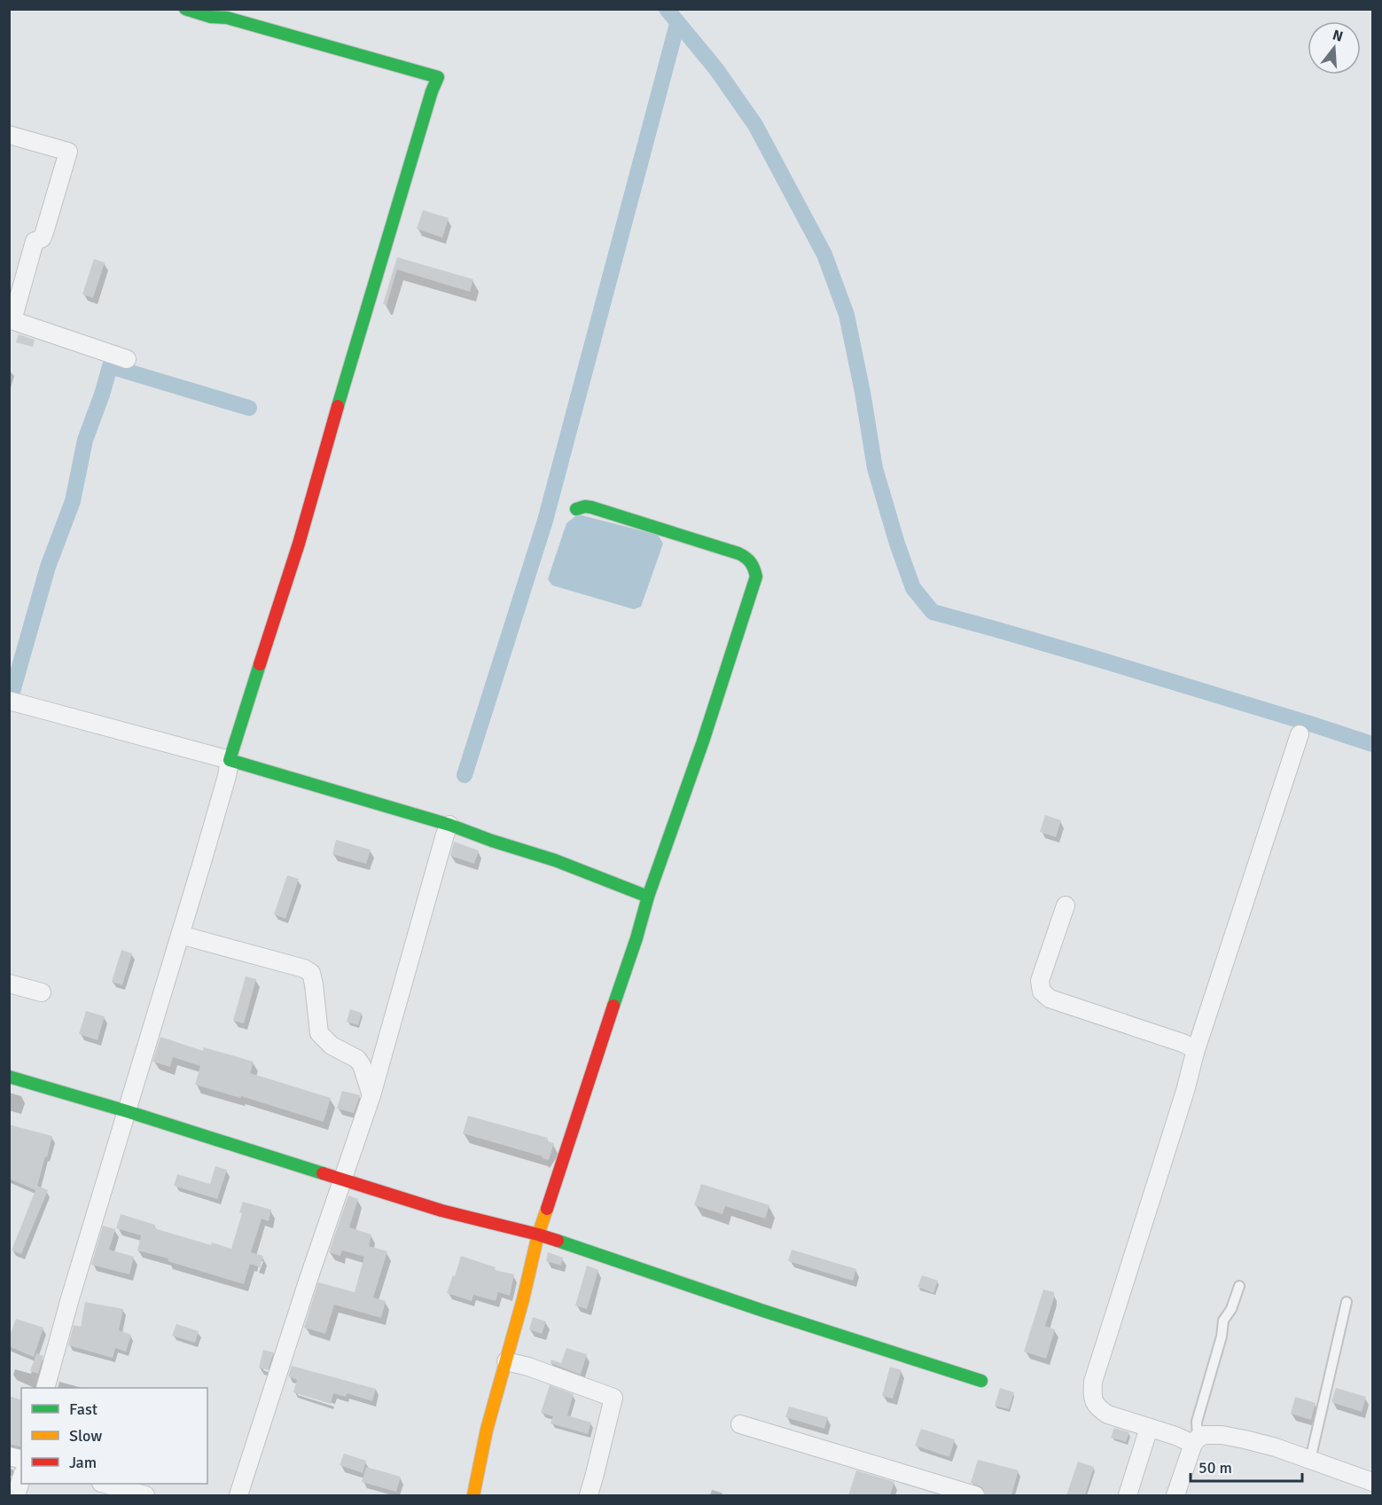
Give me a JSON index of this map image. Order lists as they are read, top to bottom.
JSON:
{
  "legend": ["Fast", "Slow", "Jam"],
  "scale_bar": "50 m",
  "north": "top"
}
